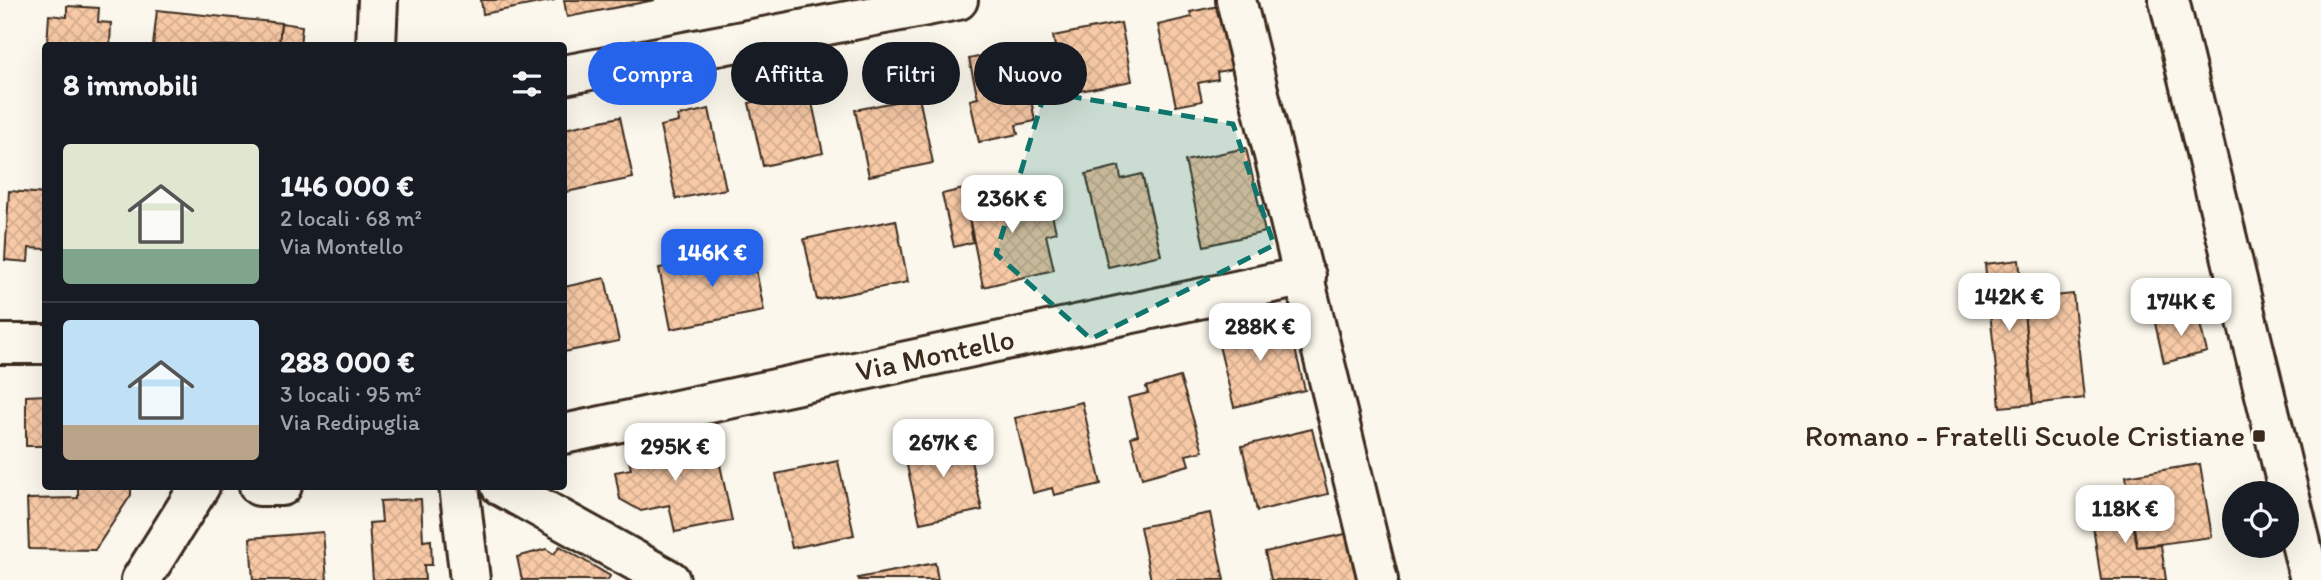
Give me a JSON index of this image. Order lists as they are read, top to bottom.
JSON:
{
  "streets": {
    "street": ["Via Montello"]
  },
  "places": {
    "transit": ["Romano - Fratelli Scuole Cristiane"]
  },
  "page": {
    "chip": [
      "Compra",
      "Affitta",
      "Filtri",
      "Nuovo"
    ],
    "heading": "8 immobili",
    "list": [
      {
        "name": "146 000 €",
        "note": "2 locali · 68 m² · Via Montello"
      },
      {
        "name": "288 000 €",
        "note": "3 locali · 95 m² · Via Redipuglia"
      }
    ],
    "price": [
      "236K €",
      "146K €",
      "142K €",
      "174K €",
      "288K €",
      "267K €",
      "295K €",
      "118K €"
    ]
  }
}
